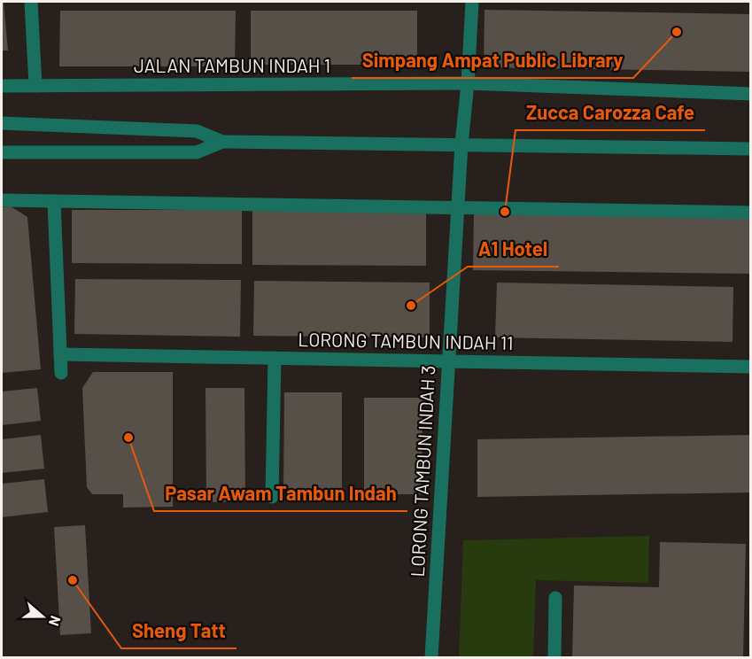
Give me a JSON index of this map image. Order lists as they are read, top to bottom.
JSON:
{
  "streets": {
    "street": ["JALAN TAMBUN INDAH 1", "LORONG TAMBUN INDAH 11", "LORONG TAMBUN INDAH 3"]
  },
  "crossings": [
    ["JALAN TAMBUN INDAH 1", "LORONG TAMBUN INDAH 3"],
    ["LORONG TAMBUN INDAH 11", "LORONG TAMBUN INDAH 3"]
  ],
  "places": [
    "Simpang Ampat Public Library",
    "Zucca Carozza Cafe",
    "A1 Hotel",
    "Pasar Awam Tambun Indah",
    "Sheng Tatt"
  ],
  "north": "right"
}
